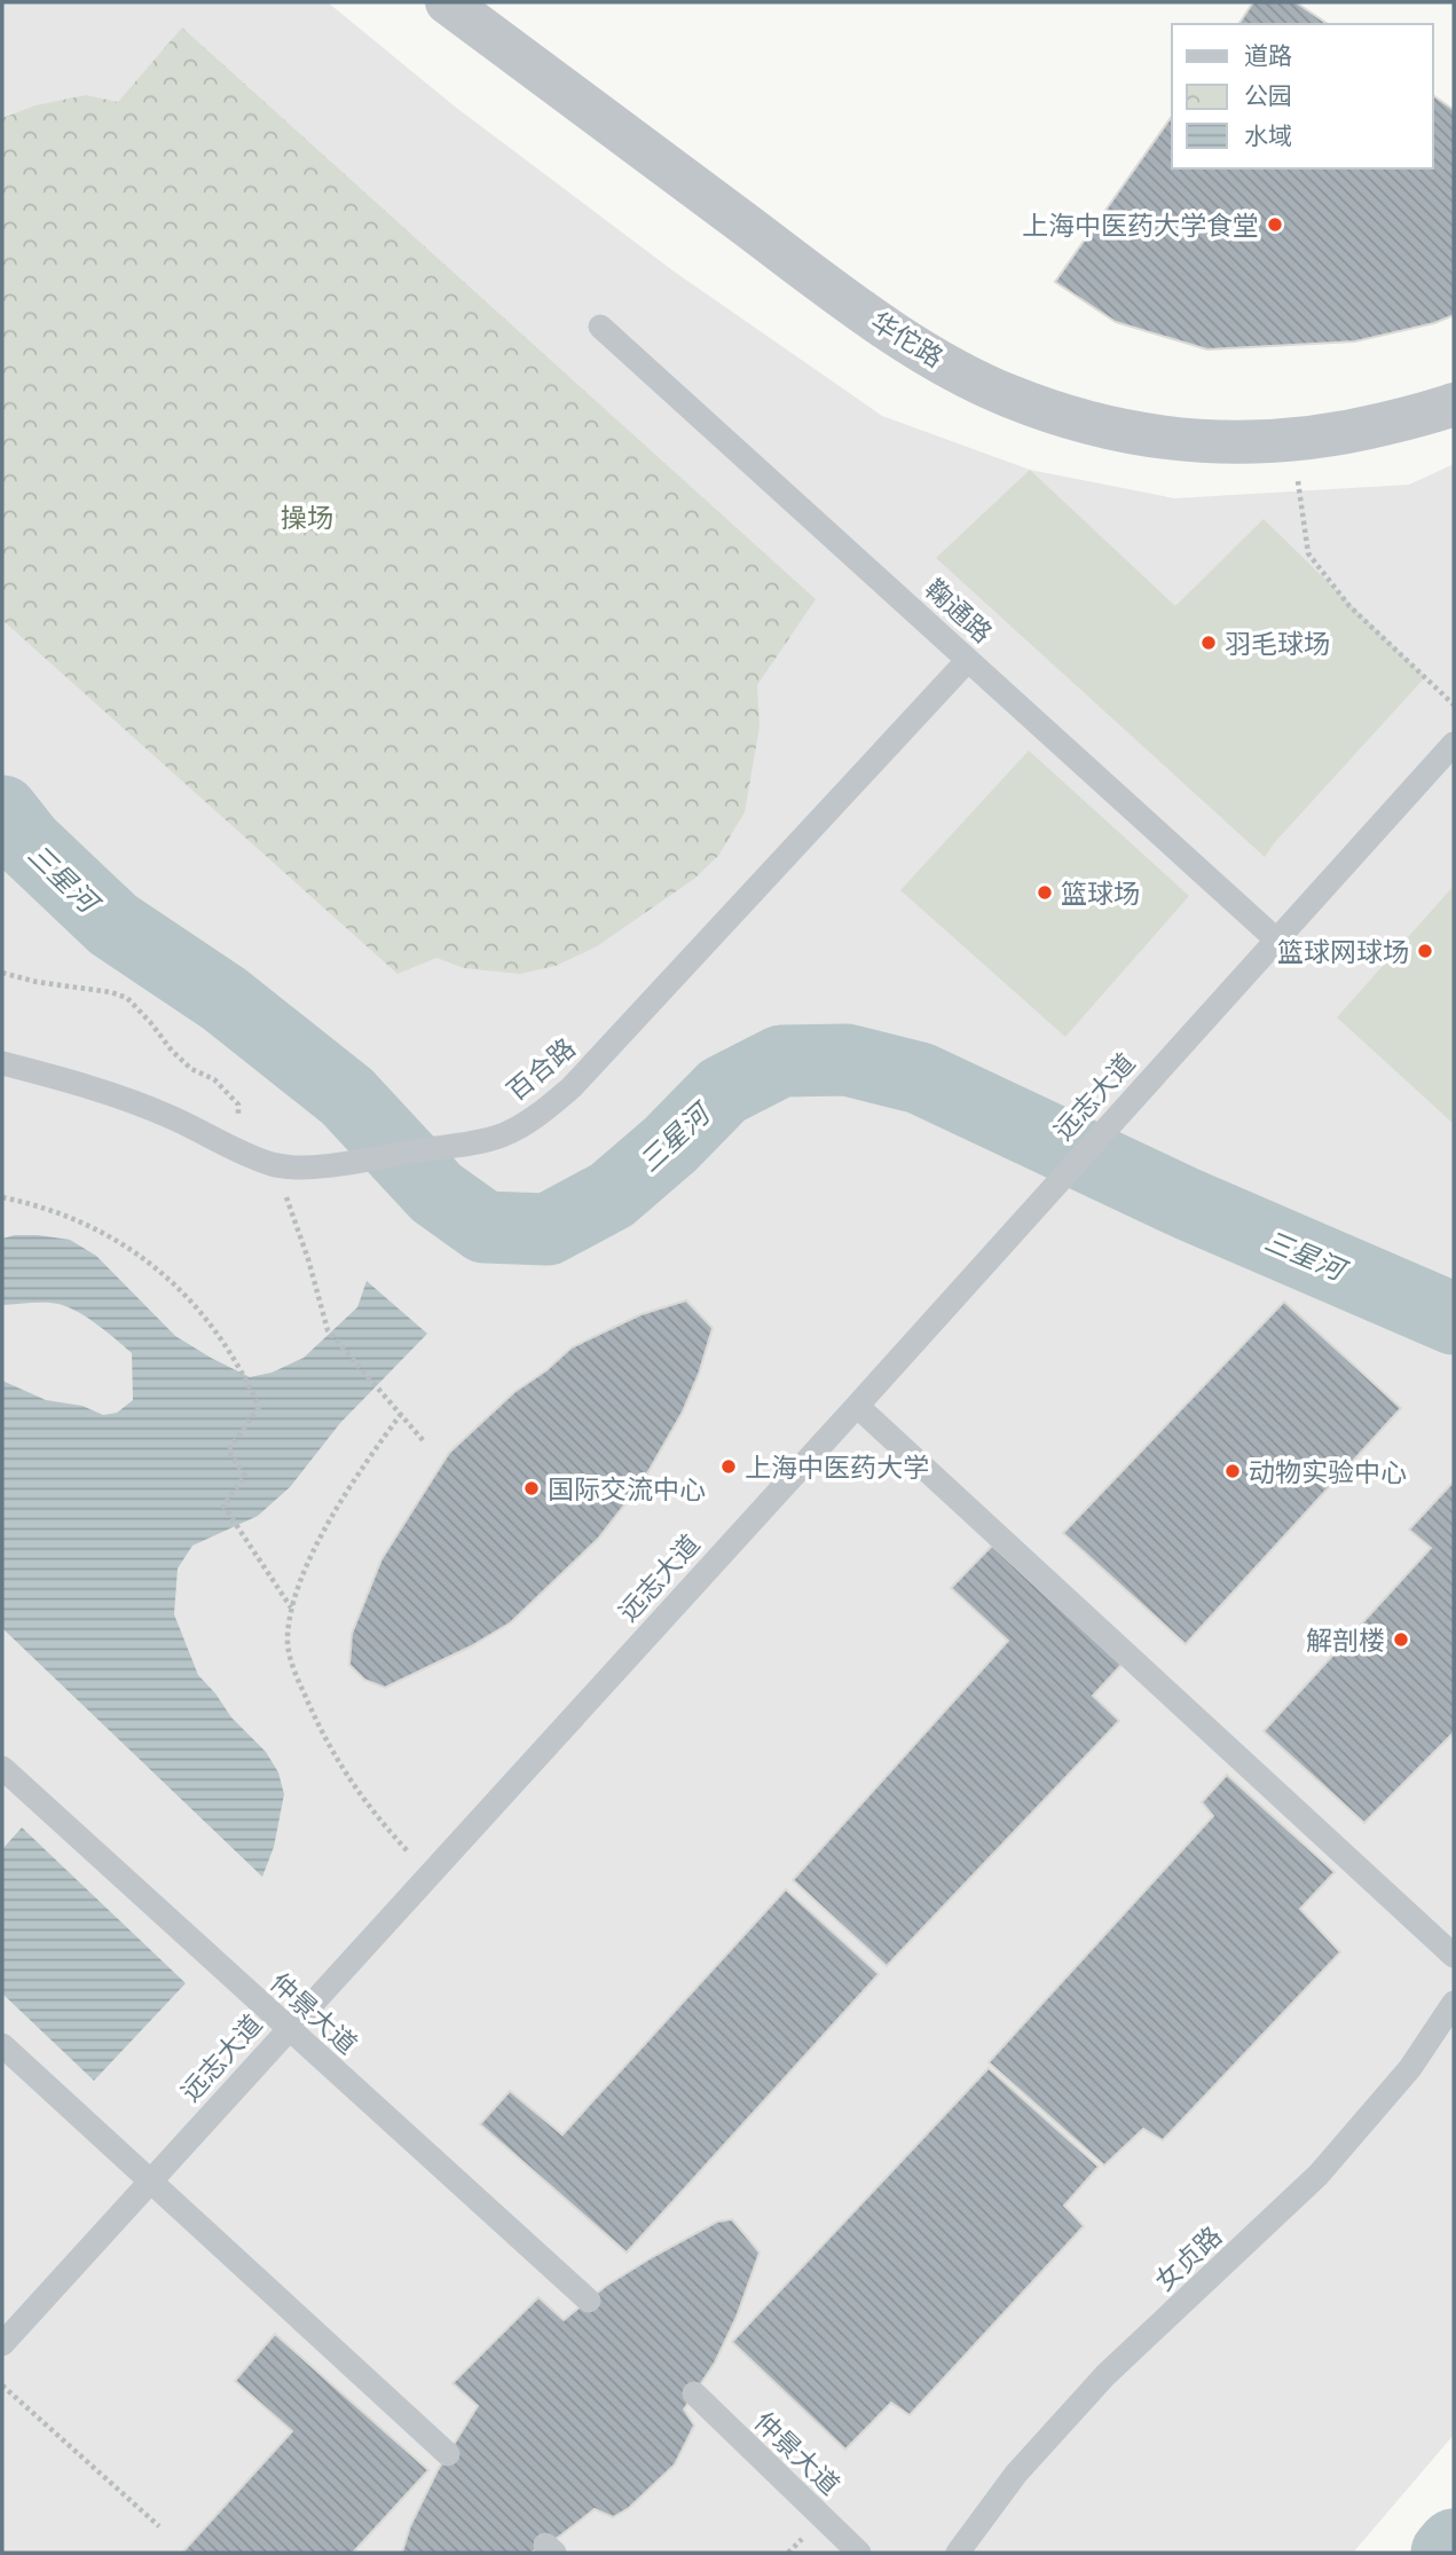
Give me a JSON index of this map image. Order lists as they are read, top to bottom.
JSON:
{
  "streets": {
    "street": ["华佗路"],
    "lane": [
      "鞠通路",
      "百合路",
      "远志大道",
      "仲景大道",
      "女贞路"
    ]
  },
  "crossings": [
    ["鞠通路", "百合路"],
    ["鞠通路", "远志大道"],
    ["远志大道", "仲景大道"]
  ],
  "water": ["三星河"],
  "parks": ["操场"],
  "places": [
    "上海中医药大学食堂",
    "羽毛球场",
    "篮球场",
    "篮球网球场",
    "上海中医药大学",
    "动物实验中心",
    "国际交流中心",
    "解剖楼"
  ],
  "legend": ["道路", "公园", "水域"]
}
